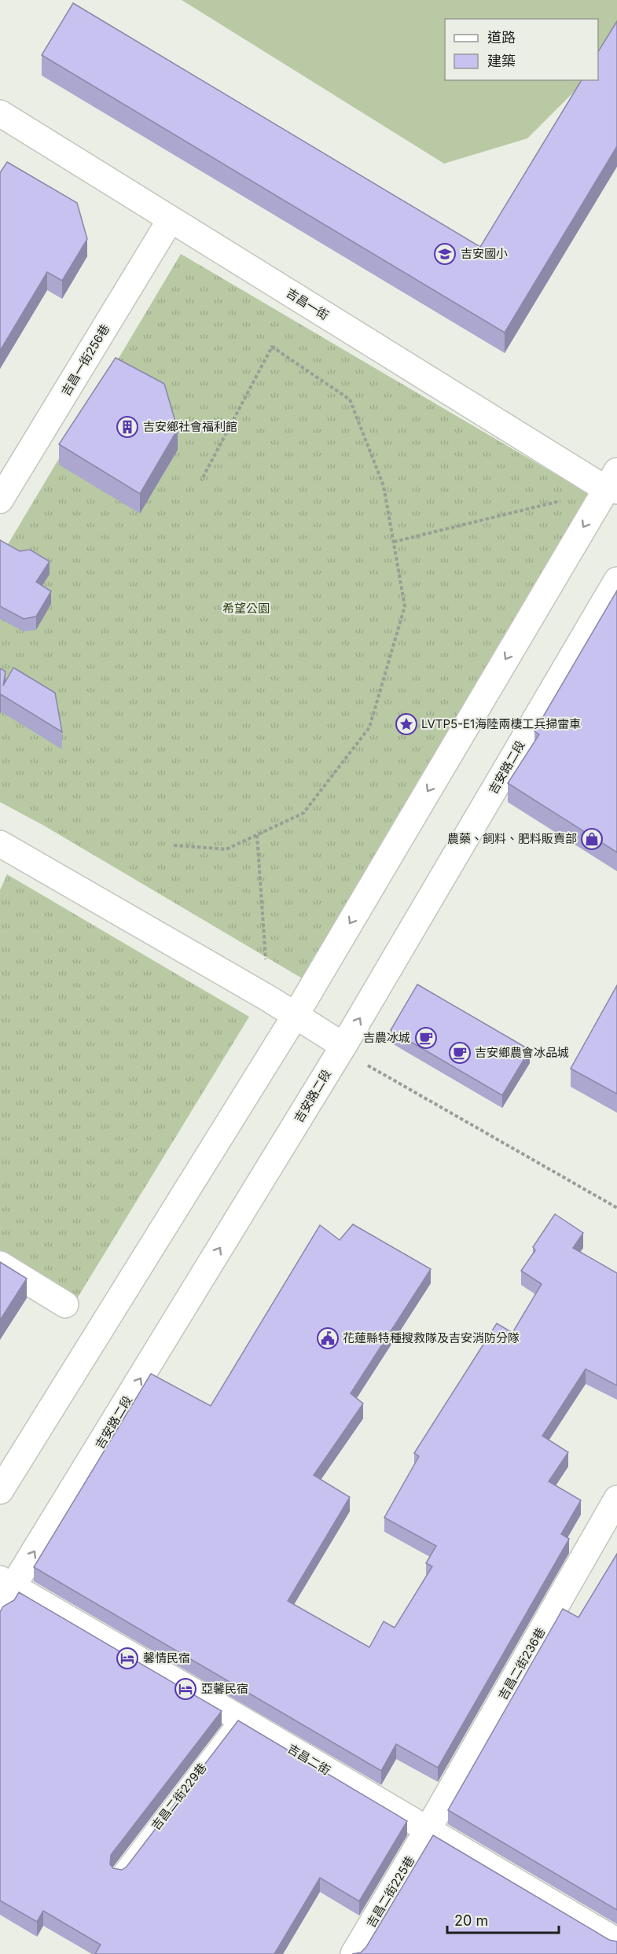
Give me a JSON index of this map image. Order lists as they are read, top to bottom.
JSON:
{
  "streets": {
    "street": [
      "吉昌一街",
      "吉昌一街256巷",
      "吉安路二段",
      "吉昌二街236巷",
      "吉昌二街",
      "吉昌二街225巷"
    ],
    "lane": ["吉昌二街229巷"]
  },
  "crossings": [
    ["吉昌一街", "吉昌一街256巷"],
    ["吉安路二段", "吉昌二街"],
    ["吉昌二街236巷", "吉昌二街"],
    ["吉昌二街236巷", "吉昌二街225巷"],
    ["吉昌二街", "吉昌二街229巷"],
    ["吉昌二街", "吉昌二街225巷"]
  ],
  "parks": ["希望公園"],
  "places": {
    "school or university": ["吉安國小"],
    "building": ["吉安鄉社會福利館"],
    "place": ["LVTP5-E1海陸兩棲工兵掃雷車"],
    "shop": ["農藥、飼料、肥料販賣部"],
    "cafe": ["吉農冰城", "吉安鄉農會冰品城"],
    "public building": ["花蓮縣特種搜救隊及吉安消防分隊"],
    "hotel": ["馨情民宿", "亞馨民宿"]
  },
  "legend": ["道路", "建築"],
  "scale_bar": "20 m"
}
